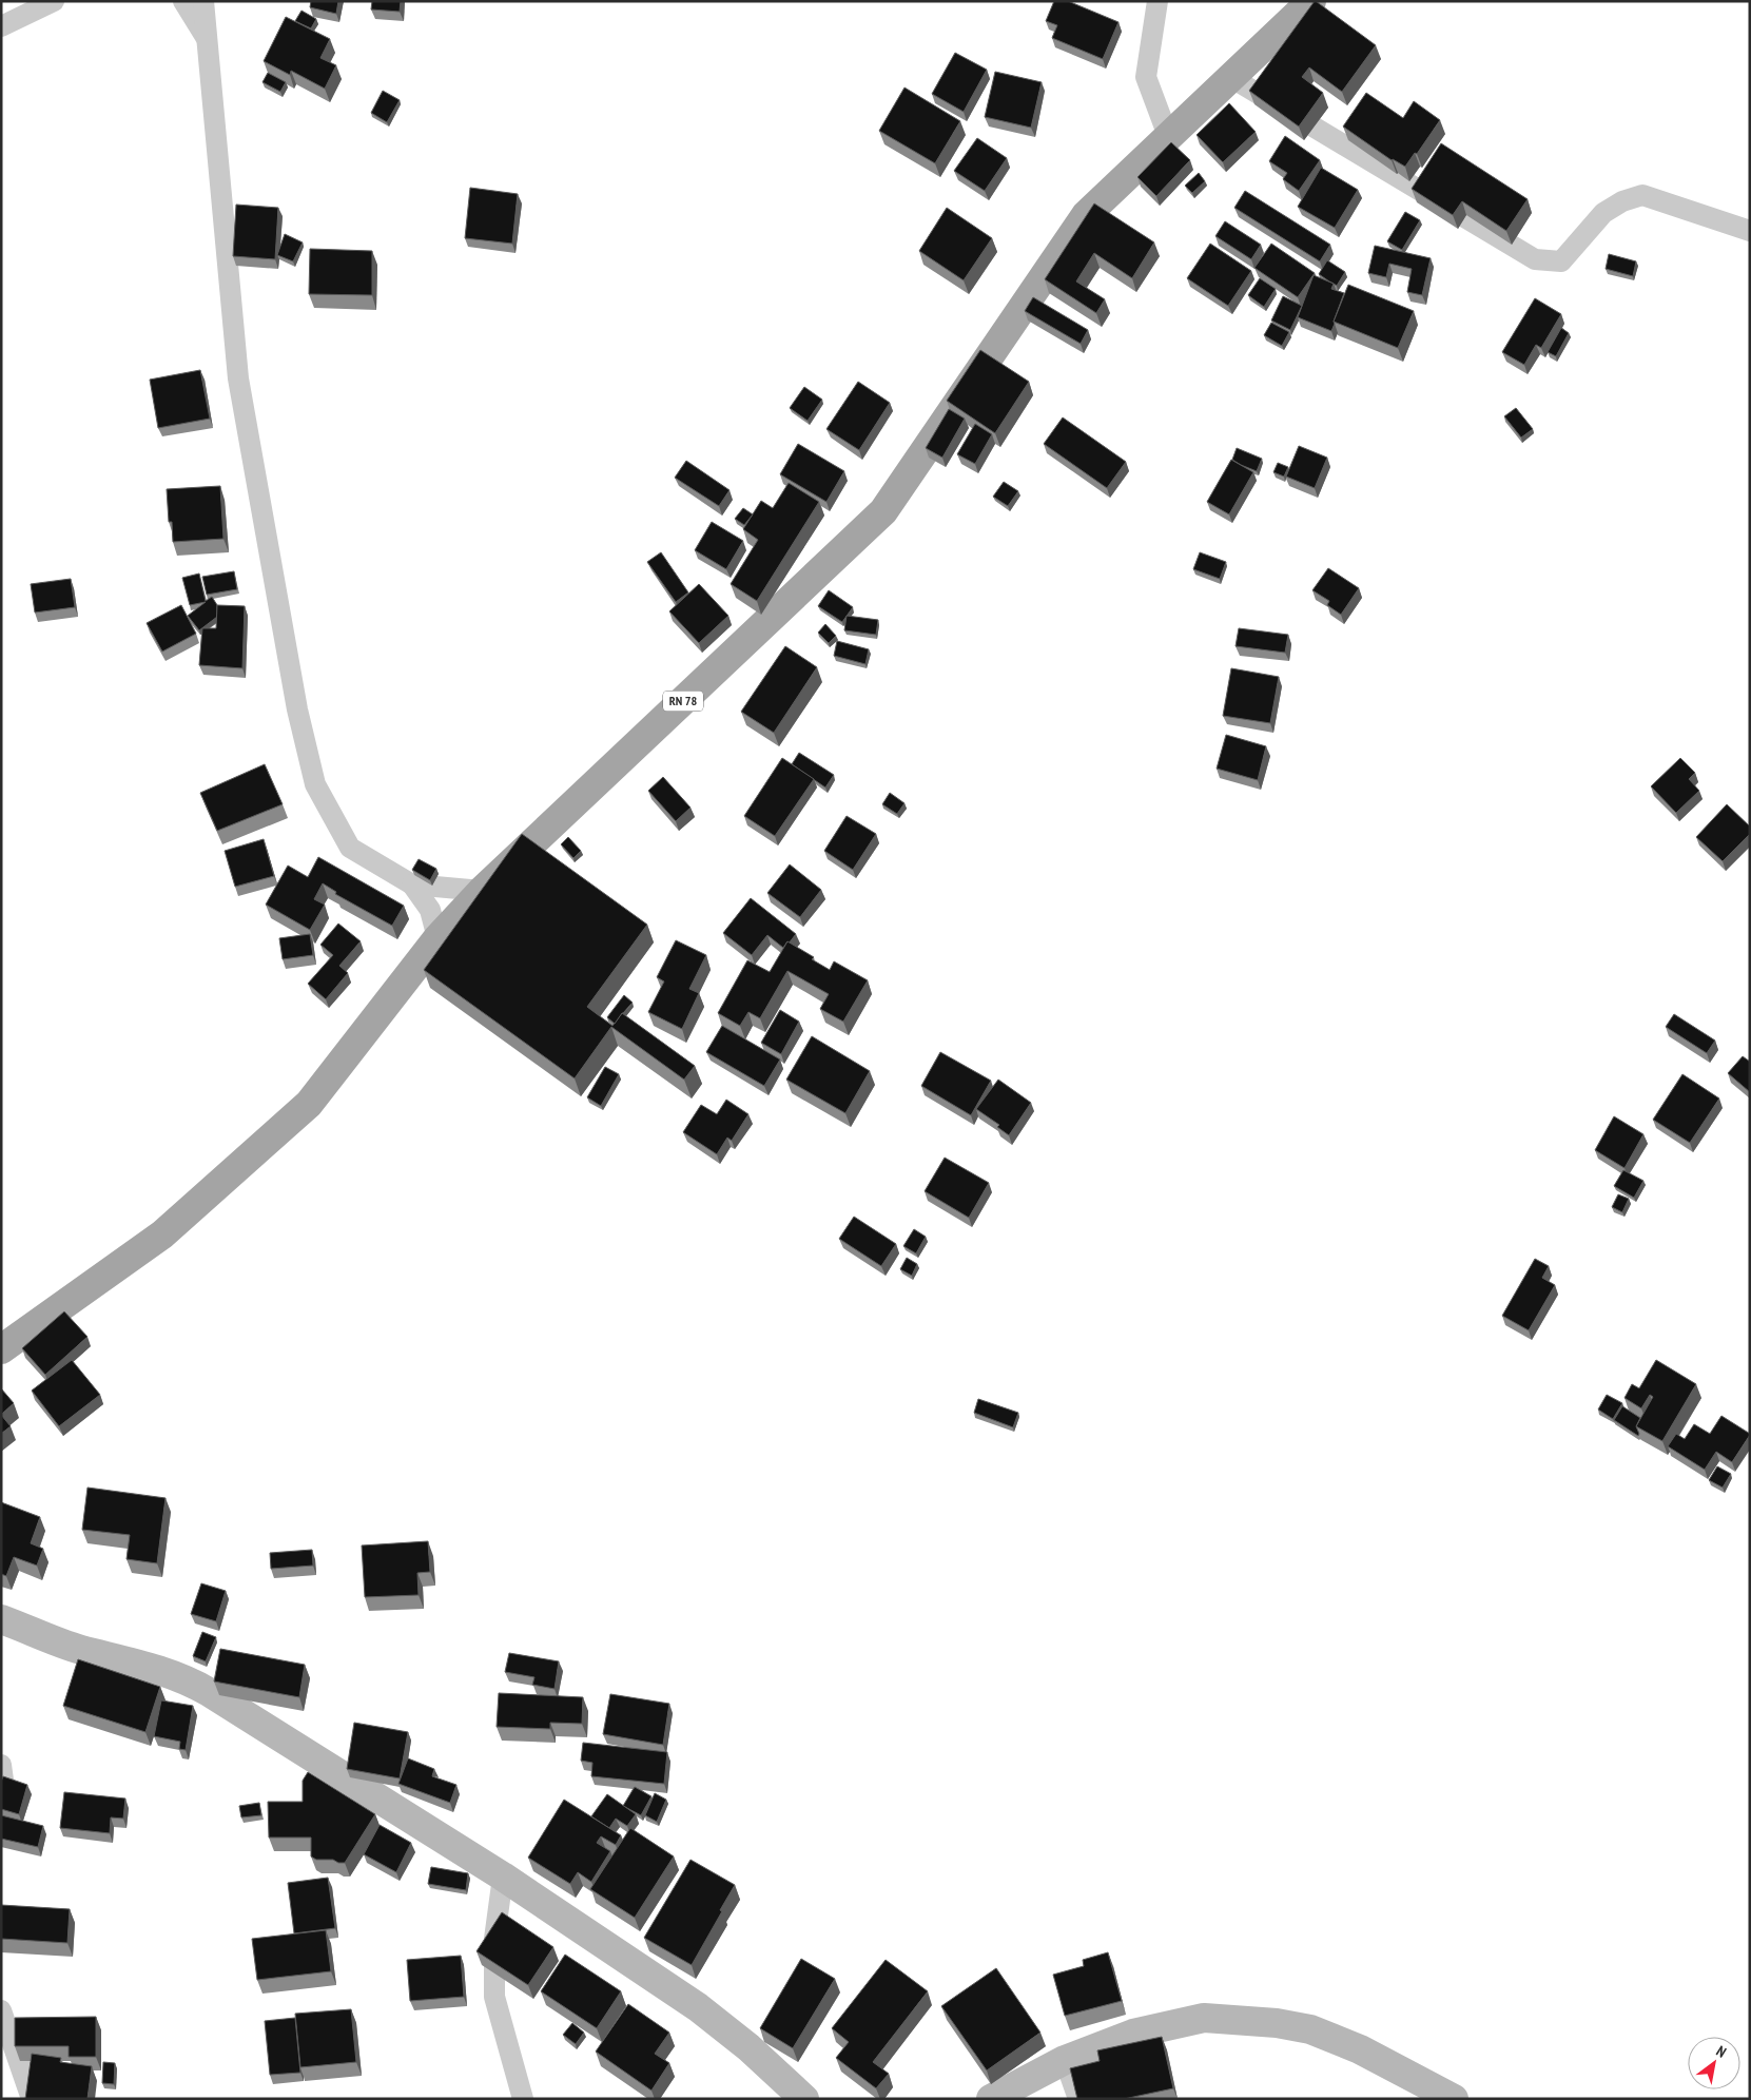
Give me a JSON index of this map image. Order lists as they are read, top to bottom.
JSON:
{
  "streets": {
    "main road": ["RN 78"]
  },
  "north": "top right"
}
